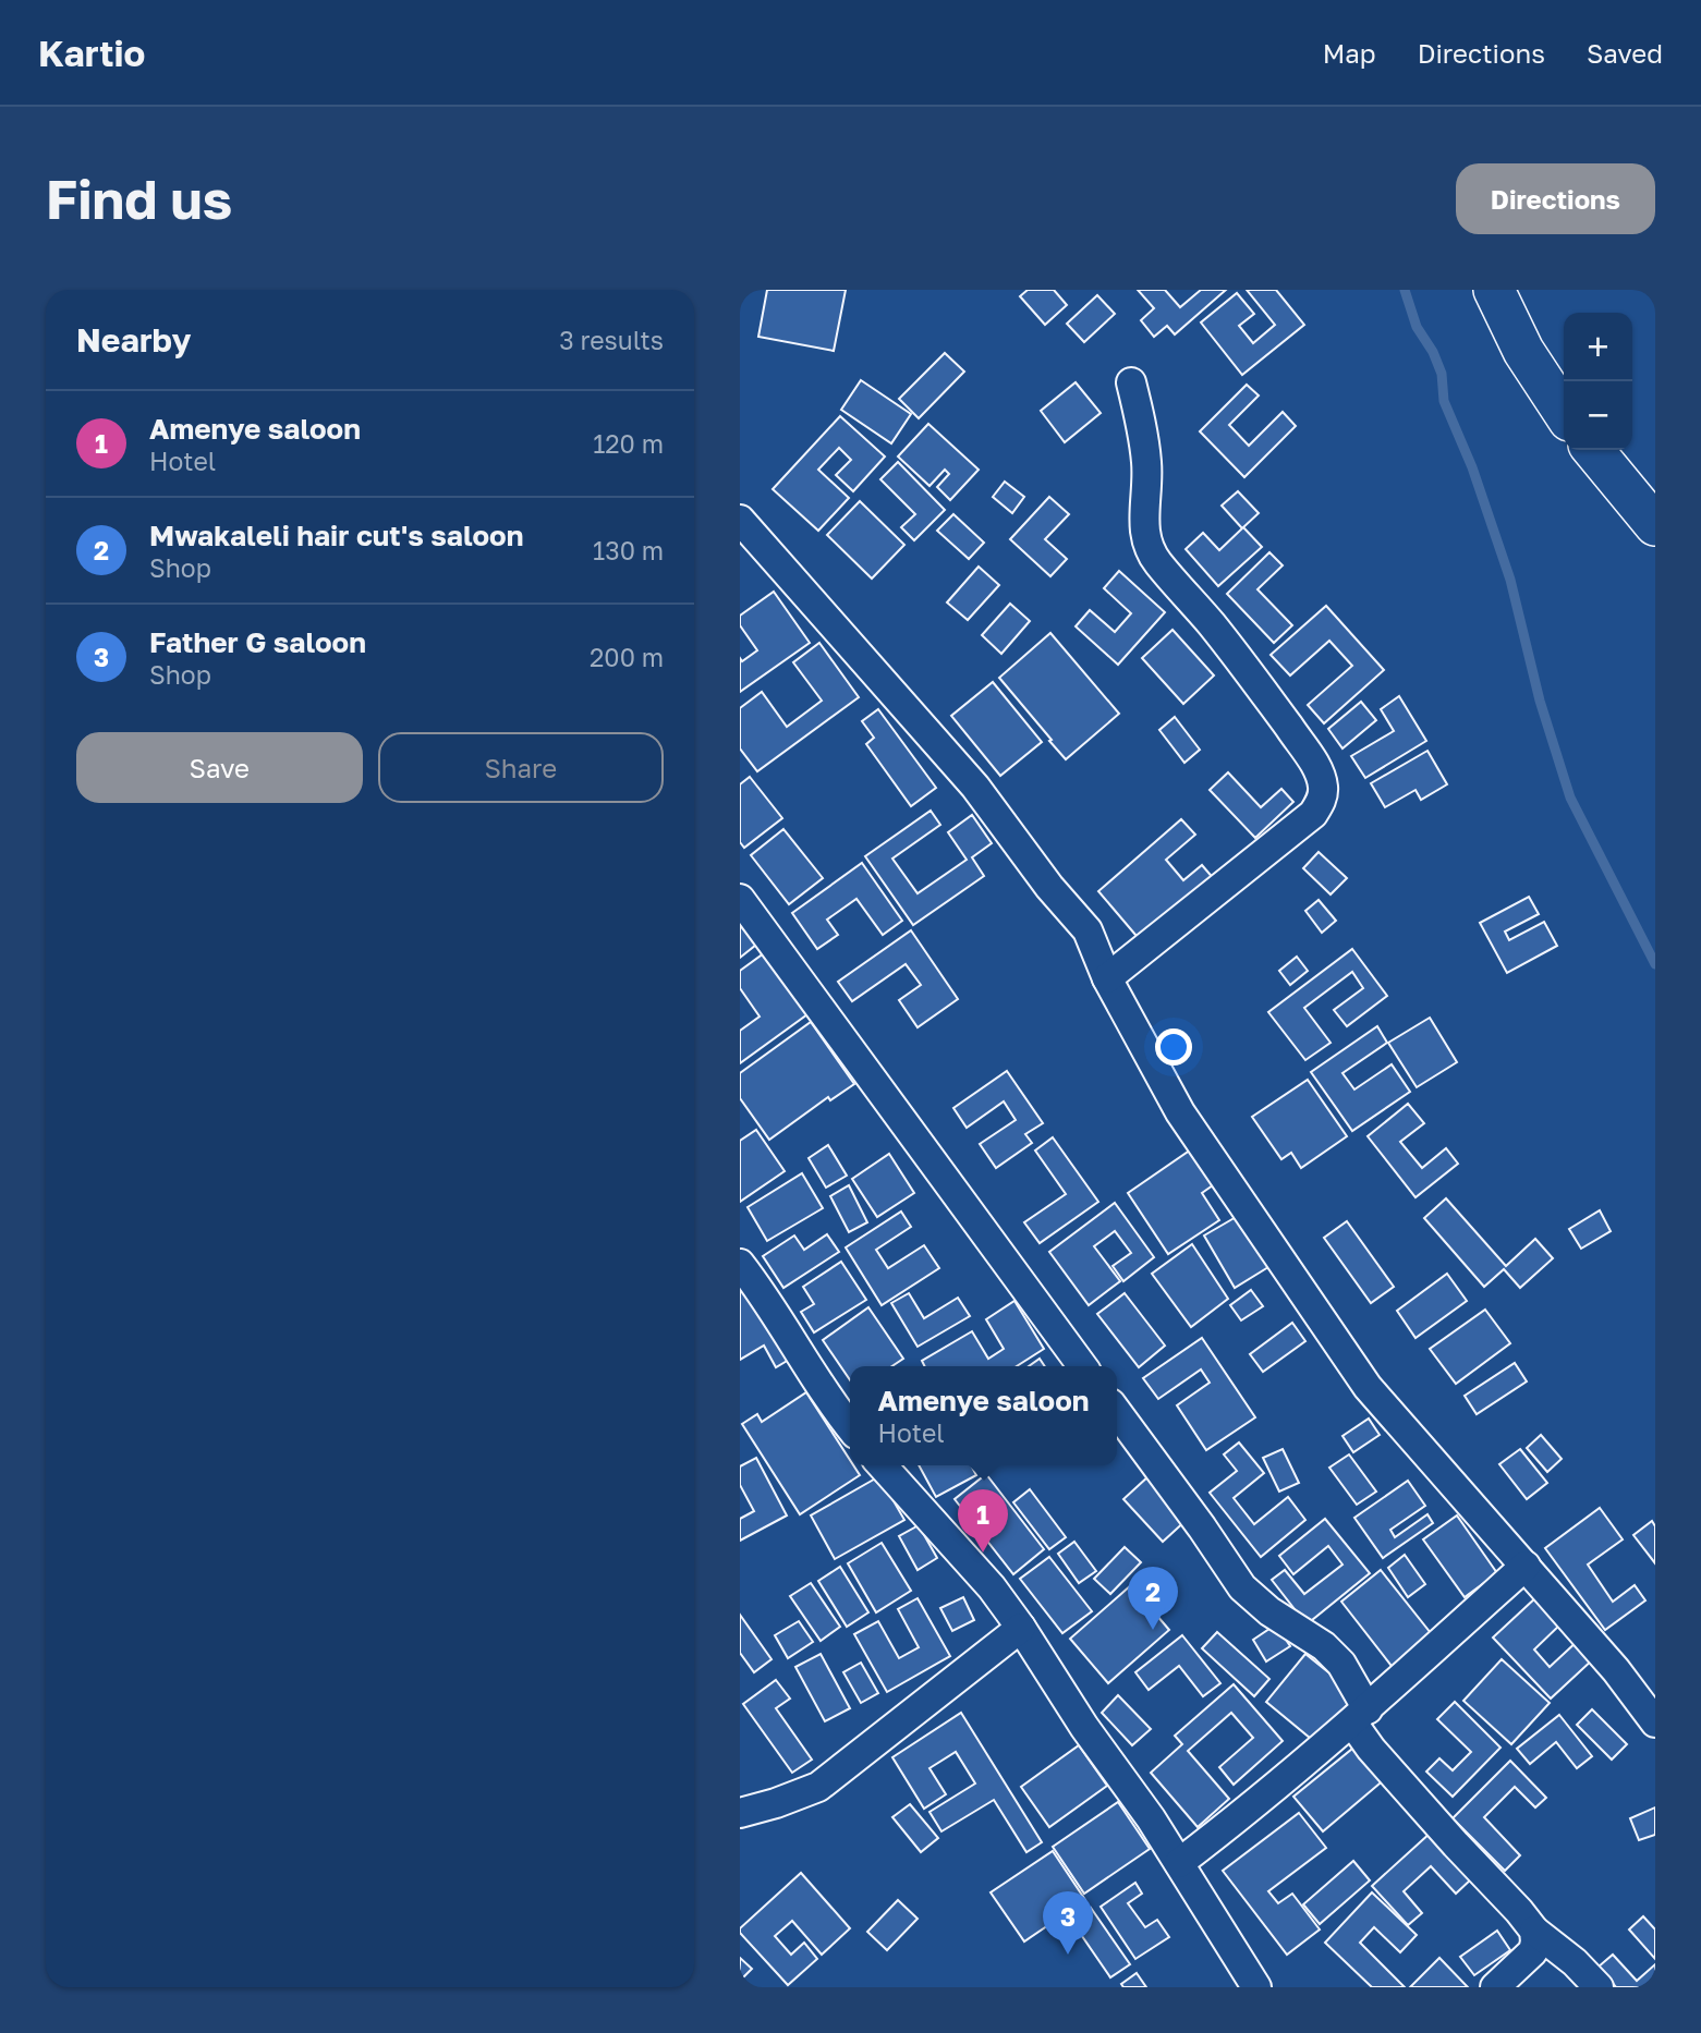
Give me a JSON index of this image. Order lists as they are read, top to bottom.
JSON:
{
  "page": {
    "header": "Kartio",
    "nav": ["Map", "Directions", "Saved"],
    "buttons": [
      "Directions",
      ["Save", "Share"]
    ],
    "title": "Find us",
    "heading": ["Nearby", "3 results"],
    "map_buttons": ["+", "−"],
    "list": [
      {
        "mark": "1",
        "name": "Amenye saloon",
        "note": "Hotel",
        "value": "120 m"
      },
      {
        "mark": "2",
        "name": "Mwakaleli hair cut's saloon",
        "note": "Shop",
        "value": "130 m"
      },
      {
        "mark": "3",
        "name": "Father G saloon",
        "note": "Shop",
        "value": "200 m"
      }
    ],
    "popup": ["Amenye saloon", "Hotel"],
    "pins": ["1", "2", "3"]
  }
}
